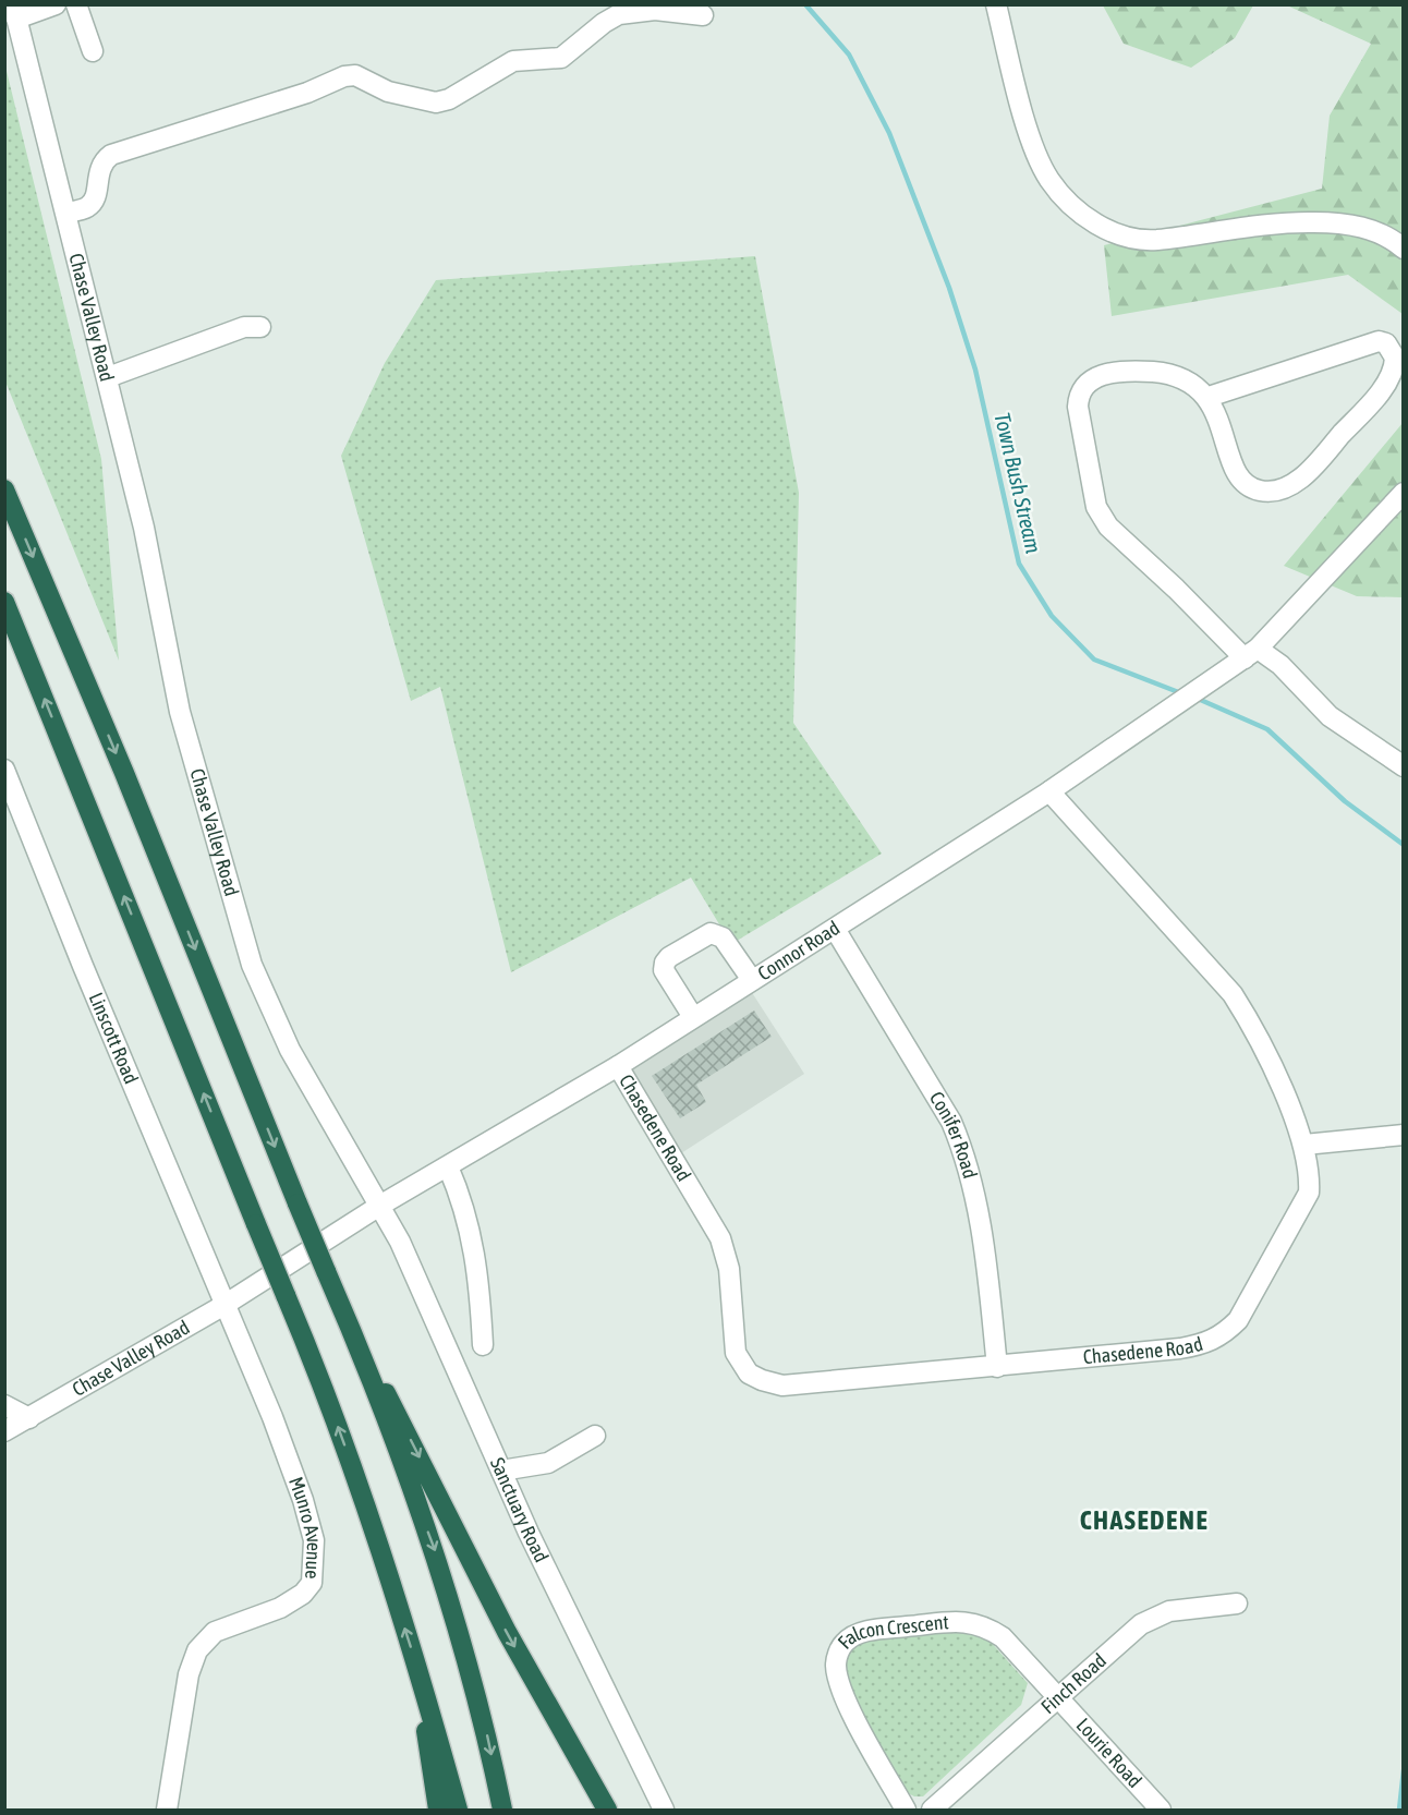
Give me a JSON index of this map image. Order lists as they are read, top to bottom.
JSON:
{
  "streets": {
    "street": [
      "Chase Valley Road",
      "Connor Road",
      "Linscott Road",
      "Chasedene Road",
      "Conifer Road",
      "Sanctuary Road",
      "Munro Avenue",
      "Falcon Crescent",
      "Finch Road",
      "Lourie Road"
    ]
  },
  "crossings": [
    ["Chase Valley Road", "Connor Road"],
    ["Chase Valley Road", "Linscott Road"],
    ["Chase Valley Road", "Sanctuary Road"],
    ["Chase Valley Road", "Munro Avenue"],
    ["Connor Road", "Chasedene Road"],
    ["Connor Road", "Conifer Road"],
    ["Connor Road", "Sanctuary Road"],
    ["Linscott Road", "Munro Avenue"],
    ["Chasedene Road", "Conifer Road"],
    ["Falcon Crescent", "Finch Road"],
    ["Falcon Crescent", "Lourie Road"],
    ["Finch Road", "Lourie Road"]
  ],
  "districts": ["CHASEDENE"],
  "water": ["Town Bush Stream"]
}
